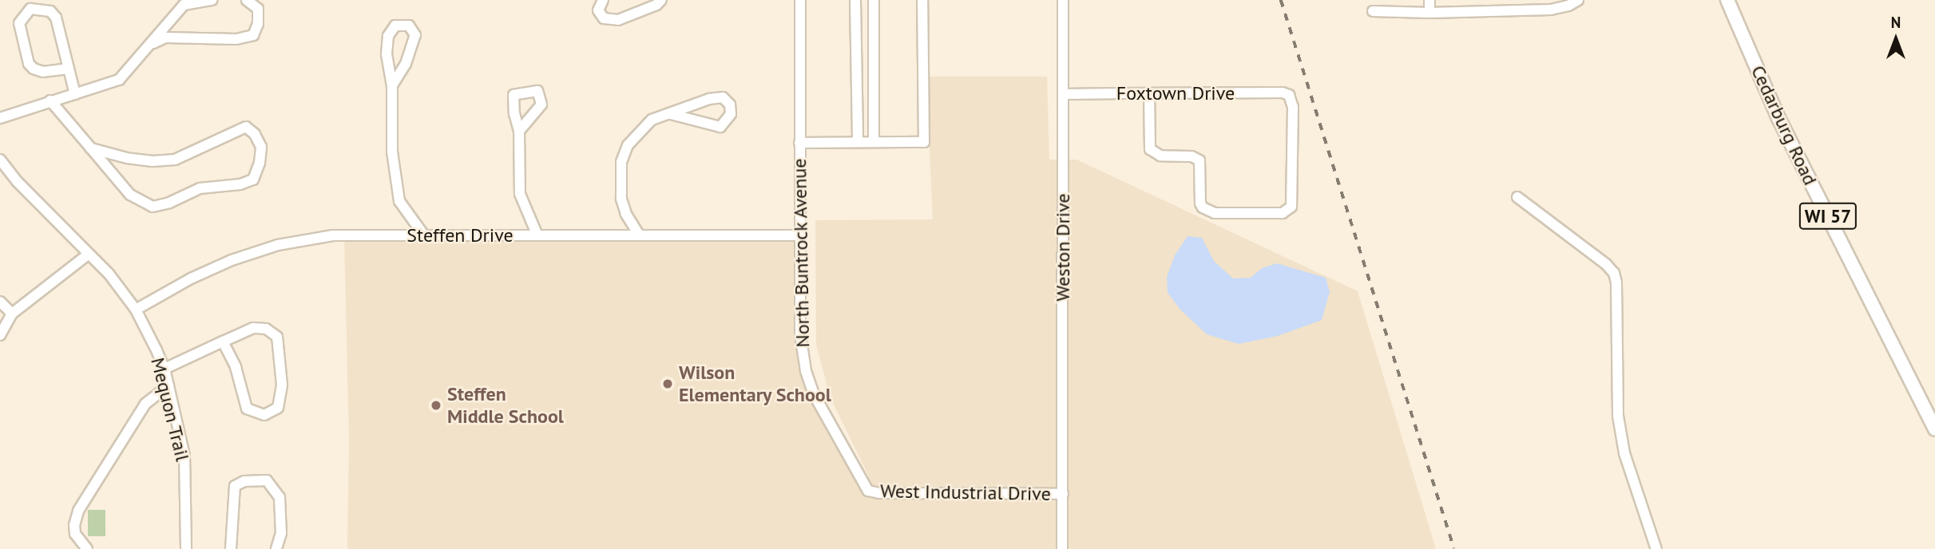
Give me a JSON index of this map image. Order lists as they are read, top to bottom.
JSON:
{
  "streets": {
    "main road": ["Cedarburg Road", "WI 57"],
    "street": [
      "Foxtown Drive",
      "Steffen Drive",
      "Weston Drive",
      "North Buntrock Avenue",
      "Mequon Trail",
      "West Industrial Drive"
    ]
  },
  "crossings": [
    ["Foxtown Drive", "Weston Drive"],
    ["Steffen Drive", "North Buntrock Avenue"],
    ["Steffen Drive", "Mequon Trail"],
    ["Weston Drive", "West Industrial Drive"],
    ["North Buntrock Avenue", "West Industrial Drive"]
  ],
  "places": ["Wilson Elementary School", "Steffen Middle School"],
  "north": "top"
}
